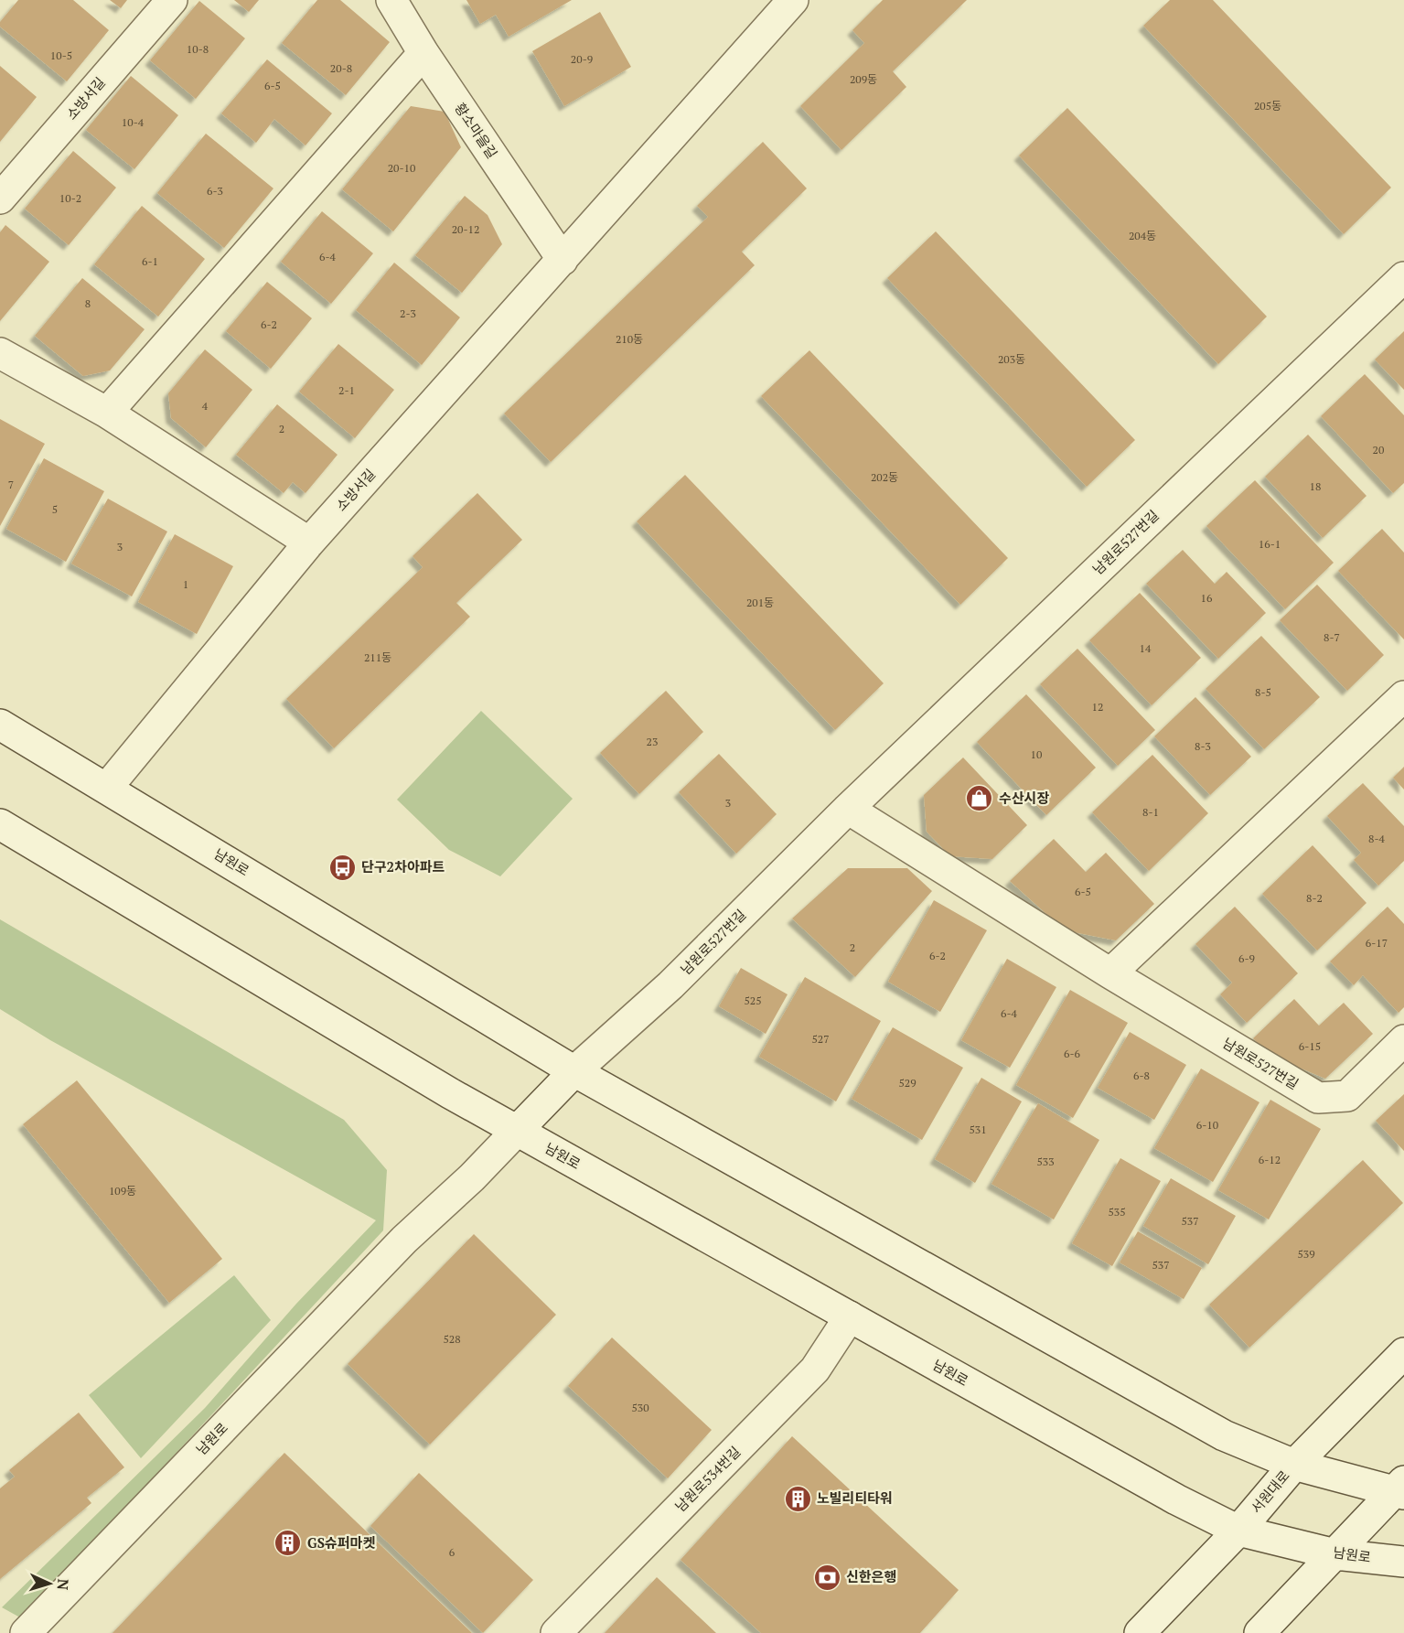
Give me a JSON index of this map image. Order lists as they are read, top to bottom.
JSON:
{
  "streets": {
    "street": [
      "소방서길",
      "황소마을길",
      "남원로527번길",
      "남원로",
      "남원로534번길",
      "서원대로"
    ]
  },
  "crossings": [
    ["소방서길", "황소마을길"],
    ["소방서길", "남원로"],
    ["남원로527번길", "남원로"],
    ["남원로", "남원로534번길"],
    ["남원로", "서원대로"]
  ],
  "places": {
    "shop": ["수산시장"],
    "bus stop": ["단구2차아파트"],
    "building": ["노빌리티타워", "GS슈퍼마켓"],
    "bank": ["신한은행"]
  },
  "house_numbers": [
    "10-8",
    "10-5",
    "20-9",
    "20-8",
    "209동",
    "6-5",
    "205동",
    "10-4",
    "20-10",
    "6-3",
    "10-2",
    "20-12",
    "204동",
    "6-4",
    "6-1",
    "8",
    "2-3",
    "6-2",
    "210동",
    "203동",
    "2-1",
    "4",
    "2",
    "20",
    "202동",
    "7",
    "18",
    "5",
    "16-1",
    "3",
    "1",
    "16",
    "201동",
    "8-7",
    "14",
    "211동",
    "8-5",
    "12",
    "23",
    "8-3",
    "10",
    "3",
    "8-1",
    "8-4",
    "6-5",
    "8-2",
    "6-17",
    "2",
    "6-2",
    "6-9",
    "525",
    "6-4",
    "527",
    "6-15",
    "6-6",
    "6-8",
    "529",
    "6-10",
    "531",
    "6-12",
    "533",
    "109동",
    "535",
    "537",
    "539",
    "537",
    "528",
    "530",
    "6"
  ],
  "north": "right"
}
